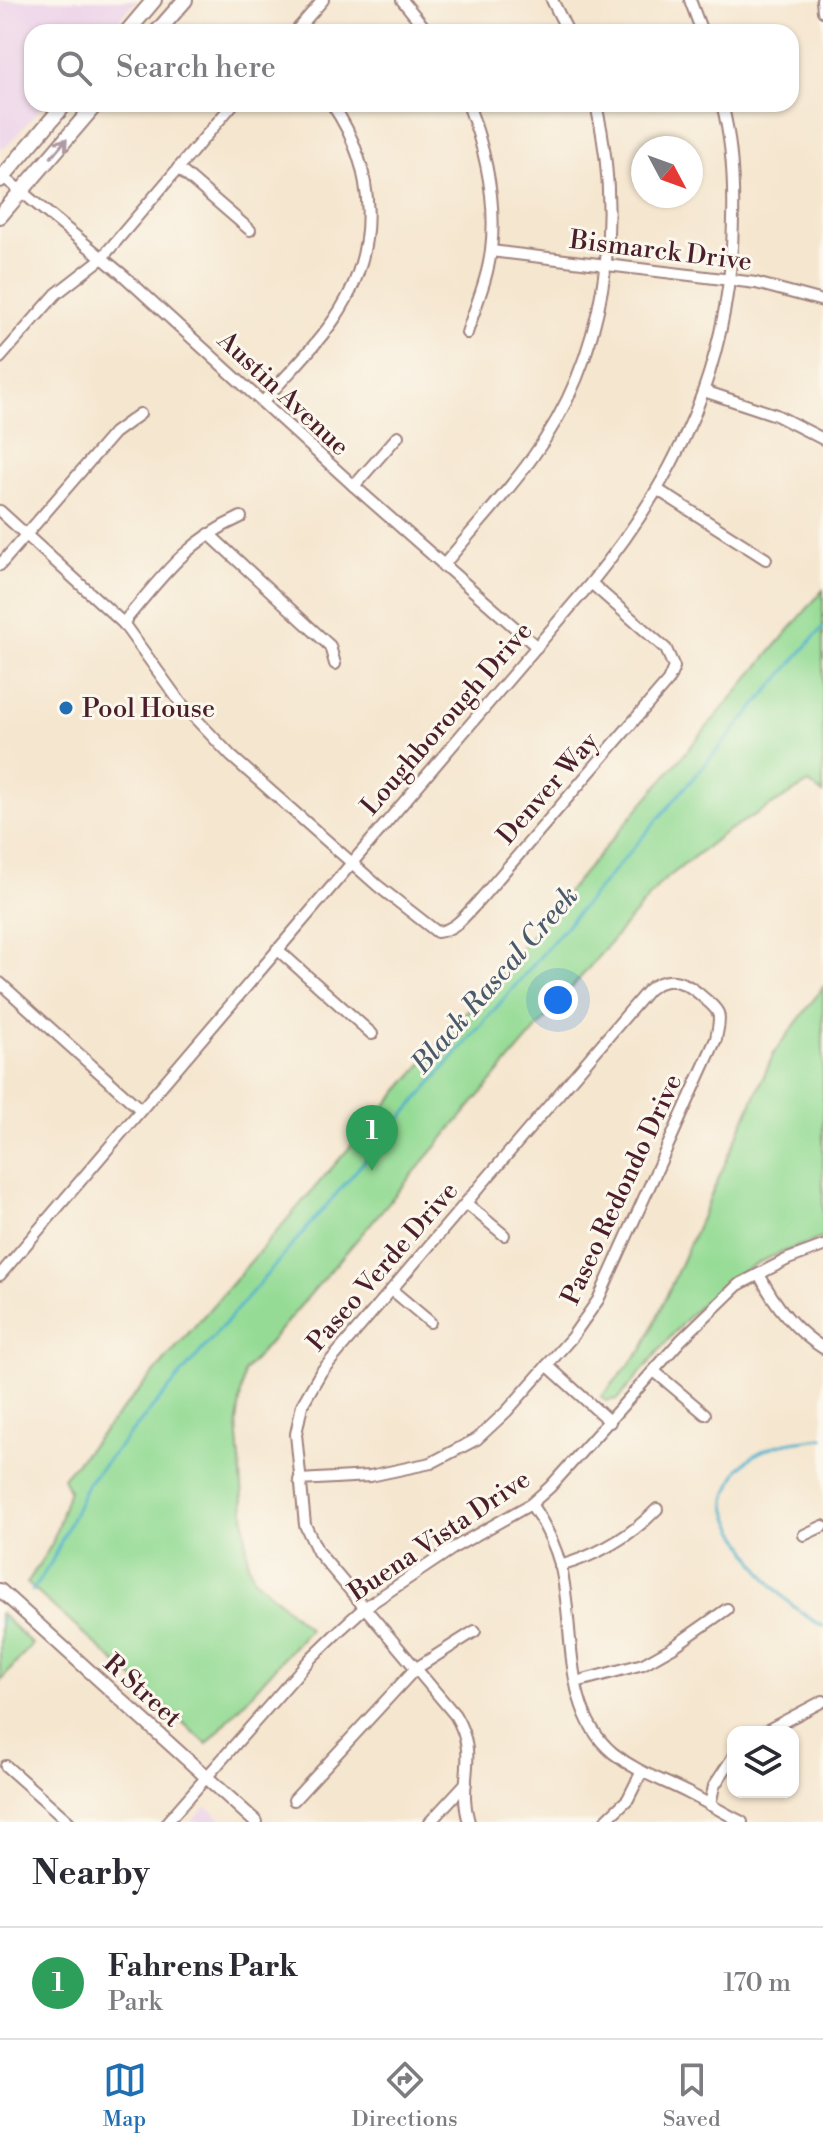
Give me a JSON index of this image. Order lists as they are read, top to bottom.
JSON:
{
  "streets": {
    "street": [
      "Bismarck Drive",
      "Austin Avenue",
      "Loughborough Drive",
      "Denver Way",
      "Paseo Redondo Drive",
      "Paseo Verde Drive",
      "Buena Vista Drive",
      "R Street"
    ]
  },
  "crossings": [
    ["Bismarck Drive", "Loughborough Drive"],
    ["Austin Avenue", "Loughborough Drive"],
    ["Loughborough Drive", "Denver Way"],
    ["Paseo Redondo Drive", "Paseo Verde Drive"],
    ["Paseo Verde Drive", "Buena Vista Drive"],
    ["Buena Vista Drive", "R Street"]
  ],
  "water": ["Black Rascal Creek"],
  "places": ["Pool House"],
  "north": "bottom right",
  "page": {
    "search": "Search here",
    "pins": "1",
    "heading": "Nearby",
    "list": [
      {
        "mark": "1",
        "name": "Fahrens Park",
        "note": "Park",
        "value": "170 m"
      }
    ],
    "nav": ["Map", "Directions", "Saved"]
  }
}
